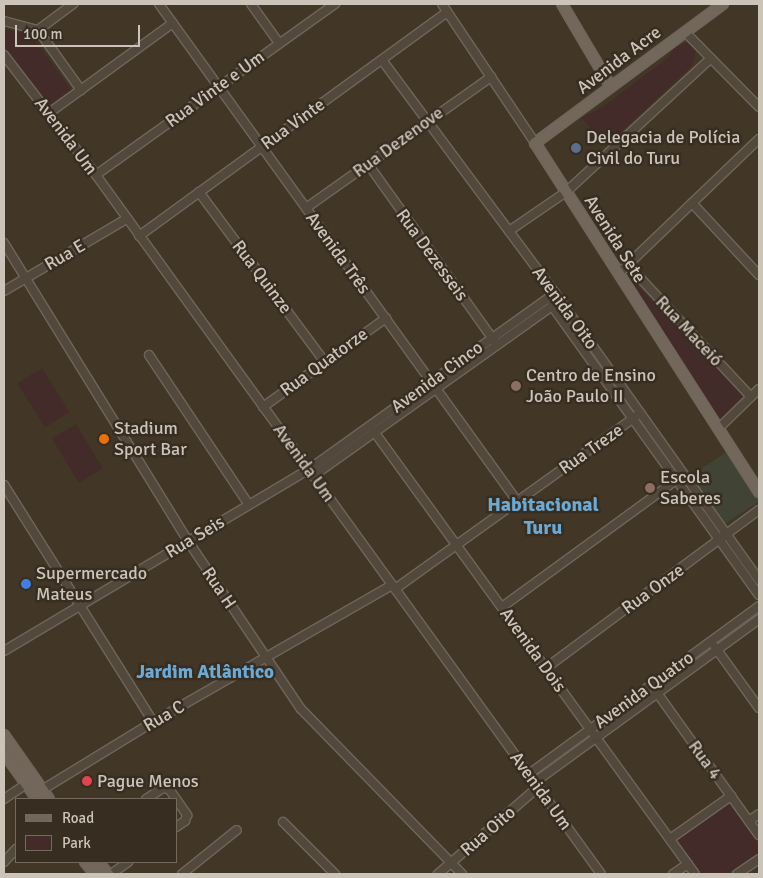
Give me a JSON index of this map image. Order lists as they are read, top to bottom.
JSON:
{
  "streets": {
    "main road": ["Avenida Acre", "Avenida Sete"],
    "street": [
      "Rua Vinte e Um",
      "Rua Vinte",
      "Avenida Um",
      "Rua Dezenove",
      "Avenida Três",
      "Rua E",
      "Rua Dezesseis",
      "Rua Quinze",
      "Avenida Oito",
      "Rua Maceió",
      "Rua Quatorze",
      "Avenida Cinco",
      "Rua Treze",
      "Rua Seis",
      "Rua H",
      "Rua Onze",
      "Avenida Dois",
      "Avenida Quatro",
      "Rua C",
      "Rua 4",
      "Rua Oito"
    ]
  },
  "crossings": [
    ["Avenida Acre", "Avenida Sete"],
    ["Rua Vinte e Um", "Avenida Um"],
    ["Rua Vinte e Um", "Avenida Três"],
    ["Rua Vinte", "Avenida Um"],
    ["Rua Vinte", "Avenida Sete"],
    ["Rua Vinte", "Avenida Três"],
    ["Rua Vinte", "Rua Quinze"],
    ["Rua Vinte", "Avenida Oito"],
    ["Avenida Um", "Rua E"],
    ["Avenida Um", "Rua Quatorze"],
    ["Avenida Um", "Avenida Cinco"],
    ["Avenida Um", "Rua Treze"],
    ["Avenida Um", "Rua Seis"],
    ["Avenida Um", "Avenida Quatro"],
    ["Avenida Um", "Rua C"],
    ["Avenida Um", "Rua Oito"],
    ["Rua Dezenove", "Avenida Sete"],
    ["Rua Dezenove", "Avenida Três"],
    ["Rua Dezenove", "Rua Dezesseis"],
    ["Rua Dezenove", "Avenida Oito"],
    ["Avenida Três", "Rua Quatorze"],
    ["Avenida Três", "Avenida Cinco"],
    ["Avenida Três", "Rua Treze"],
    ["Rua E", "Rua H"],
    ["Rua Dezesseis", "Avenida Cinco"],
    ["Rua Quinze", "Rua Quatorze"],
    ["Avenida Oito", "Avenida Cinco"],
    ["Avenida Oito", "Rua Treze"],
    ["Avenida Oito", "Rua Onze"],
    ["Avenida Cinco", "Rua Seis"],
    ["Avenida Cinco", "Avenida Dois"],
    ["Rua Treze", "Avenida Dois"],
    ["Rua Treze", "Rua C"],
    ["Rua Seis", "Rua H"],
    ["Rua H", "Rua C"],
    ["Rua H", "Rua Oito"],
    ["Rua Onze", "Avenida Dois"],
    ["Avenida Dois", "Avenida Quatro"],
    ["Avenida Quatro", "Rua 4"],
    ["Avenida Quatro", "Rua Oito"]
  ],
  "districts": ["Habitacional Turu", "Jardim Atlântico"],
  "places": [
    "Delegacia de Polícia Civil do Turu",
    "Centro de Ensino João Paulo II",
    "Stadium Sport Bar",
    "Escola Saberes",
    "Supermercado Mateus",
    "Pague Menos"
  ],
  "legend": ["Road", "Park"],
  "scale_bar": "100 m"
}
